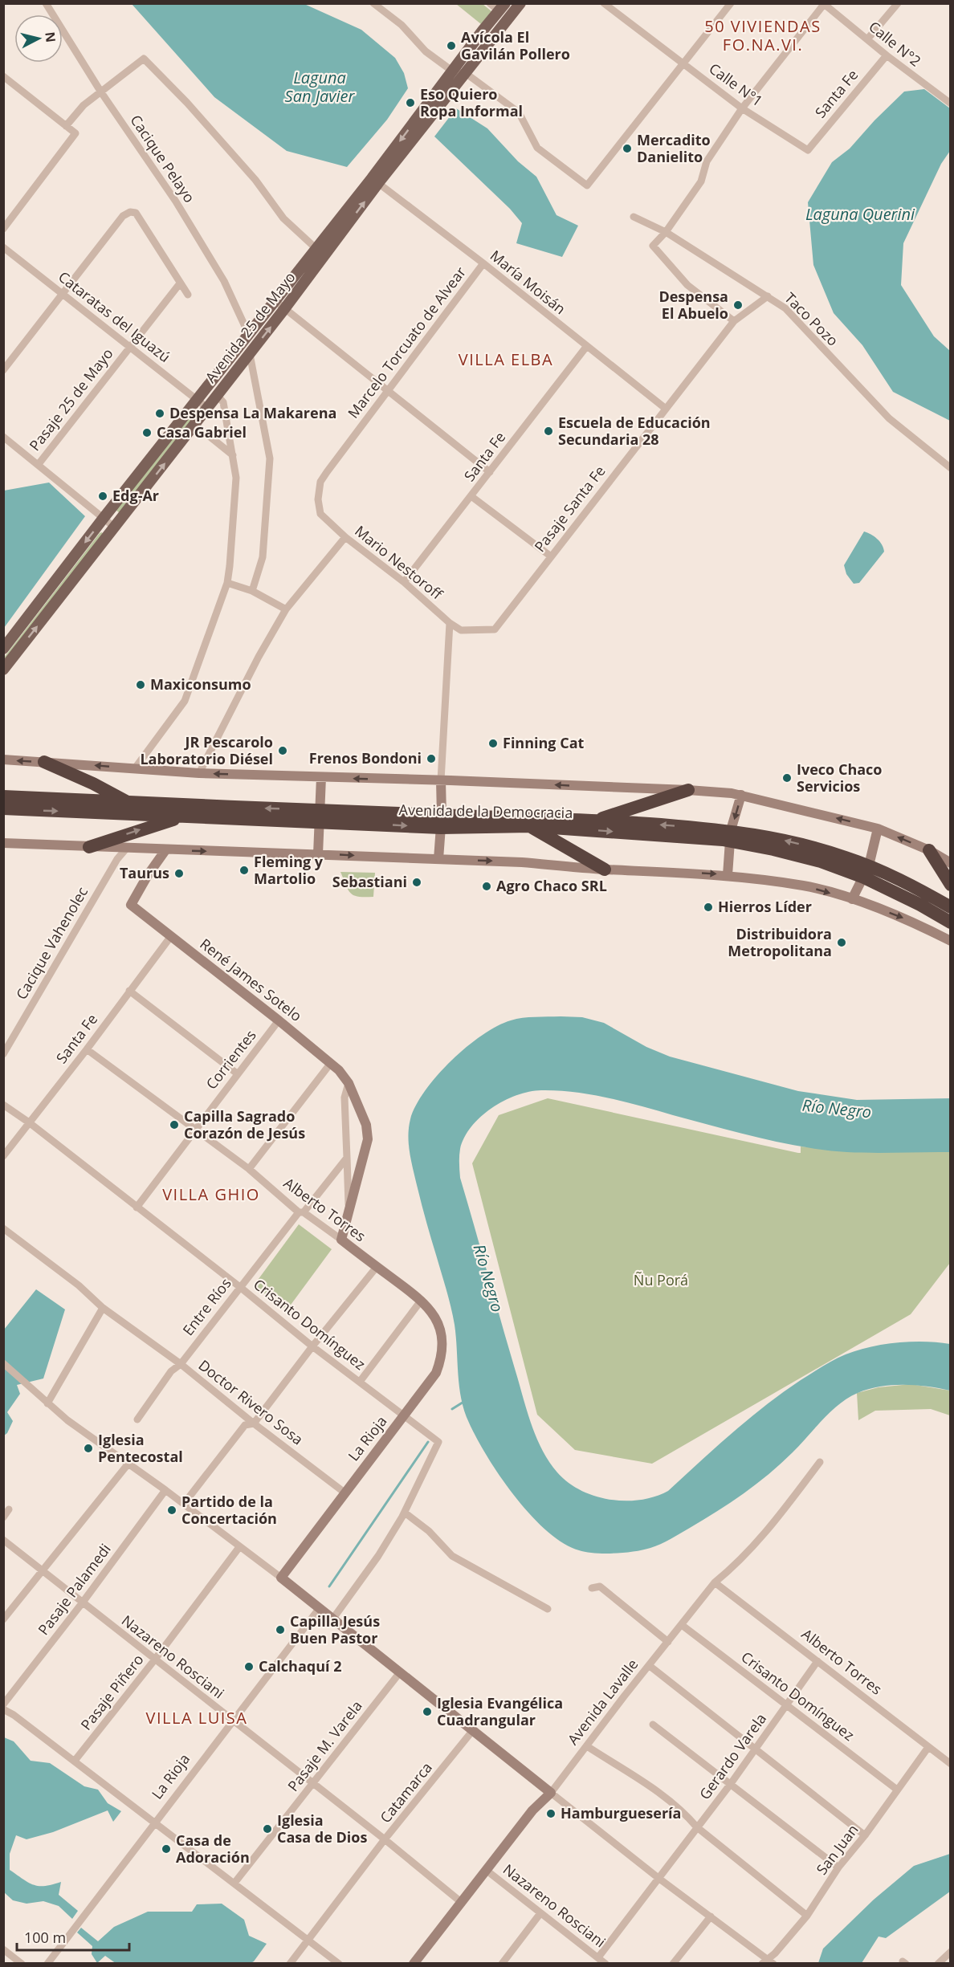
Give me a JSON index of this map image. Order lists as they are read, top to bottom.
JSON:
{
  "streets": {
    "highway": ["Avenida de la Democracia"],
    "main road": ["Avenida 25 de Mayo"],
    "street": [
      "Calle N°2",
      "Calle N°1",
      "Santa Fe",
      "Cacique Pelayo",
      "María Moisán",
      "Cataratas del Iguazú",
      "Taco Pozo",
      "Marcelo Torcuato de Alvear",
      "Pasaje 25 de Mayo",
      "Pasaje Santa Fe",
      "Mario Nestoroff",
      "Cacique Vahenolec",
      "René James Sotelo",
      "Corrientes",
      "Alberto Torres",
      "Entre Ríos",
      "Crisanto Domínguez",
      "Doctor Rivero Sosa",
      "La Rioja",
      "Pasaje Palamedi",
      "Nazareno Rosciani",
      "Pasaje Piñero",
      "Avenida Lavalle",
      "Pasaje M. Varela",
      "Gerardo Varela",
      "Catamarca",
      "San Juan"
    ]
  },
  "crossings": [
    ["Calle N°2", "Santa Fe"],
    ["Calle N°1", "Santa Fe"],
    ["Santa Fe", "María Moisán"],
    ["Santa Fe", "Mario Nestoroff"],
    ["Santa Fe", "René James Sotelo"],
    ["Santa Fe", "Alberto Torres"],
    ["Santa Fe", "Crisanto Domínguez"],
    ["Cacique Pelayo", "Avenida 25 de Mayo"],
    ["María Moisán", "Avenida 25 de Mayo"],
    ["María Moisán", "Marcelo Torcuato de Alvear"],
    ["María Moisán", "Pasaje Santa Fe"],
    ["Cataratas del Iguazú", "Avenida 25 de Mayo"],
    ["Cataratas del Iguazú", "Pasaje 25 de Mayo"],
    ["Taco Pozo", "Pasaje Santa Fe"],
    ["Marcelo Torcuato de Alvear", "Mario Nestoroff"],
    ["Pasaje Santa Fe", "Mario Nestoroff"],
    ["René James Sotelo", "Corrientes"],
    ["Corrientes", "Alberto Torres"],
    ["Corrientes", "Crisanto Domínguez"],
    ["Alberto Torres", "Entre Ríos"],
    ["Alberto Torres", "La Rioja"],
    ["Alberto Torres", "Avenida Lavalle"],
    ["Alberto Torres", "Gerardo Varela"],
    ["Alberto Torres", "San Juan"],
    ["Entre Ríos", "Crisanto Domínguez"],
    ["Entre Ríos", "Doctor Rivero Sosa"],
    ["Crisanto Domínguez", "La Rioja"],
    ["Crisanto Domínguez", "Avenida Lavalle"],
    ["Crisanto Domínguez", "Gerardo Varela"],
    ["Crisanto Domínguez", "San Juan"],
    ["Doctor Rivero Sosa", "La Rioja"],
    ["La Rioja", "Nazareno Rosciani"],
    ["Pasaje Palamedi", "Nazareno Rosciani"],
    ["Nazareno Rosciani", "Pasaje Piñero"],
    ["Nazareno Rosciani", "Avenida Lavalle"],
    ["Nazareno Rosciani", "Pasaje M. Varela"],
    ["Nazareno Rosciani", "Gerardo Varela"],
    ["Nazareno Rosciani", "Catamarca"]
  ],
  "districts": [
    "50 VIVIENDAS FO.NA.VI.",
    "VILLA ELBA",
    "VILLA GHIO",
    "VILLA LUISA"
  ],
  "water": ["Laguna San Javier", "Laguna Querini", "Río Negro"],
  "parks": ["Ñu Porá"],
  "places": [
    "Avícola El Gavilán Pollero",
    "Eso Quiero Ropa Informal",
    "Mercadito Danielito",
    "Despensa El Abuelo",
    "Despensa La Makarena",
    "Escuela de Educación Secundaria 28",
    "Casa Gabriel",
    "Edg-Ar",
    "Maxiconsumo",
    "Finning Cat",
    "JR Pescarolo Laboratorio Diésel",
    "Frenos Bondoni",
    "Iveco Chaco Servicios",
    "Fleming y Martolio",
    "Taurus",
    "Sebastiani",
    "Agro Chaco SRL",
    "Hierros Líder",
    "Distribuidora Metropolitana",
    "Capilla Sagrado Corazón de Jesús",
    "Iglesia Pentecostal",
    "Partido de la Concertación",
    "Capilla Jesús Buen Pastor",
    "Calchaquí 2",
    "Iglesia Evangélica Cuadrangular",
    "Hamburguesería",
    "Iglesia Casa de Dios",
    "Casa de Adoración"
  ],
  "scale_bar": "100 m",
  "north": "right"
}
